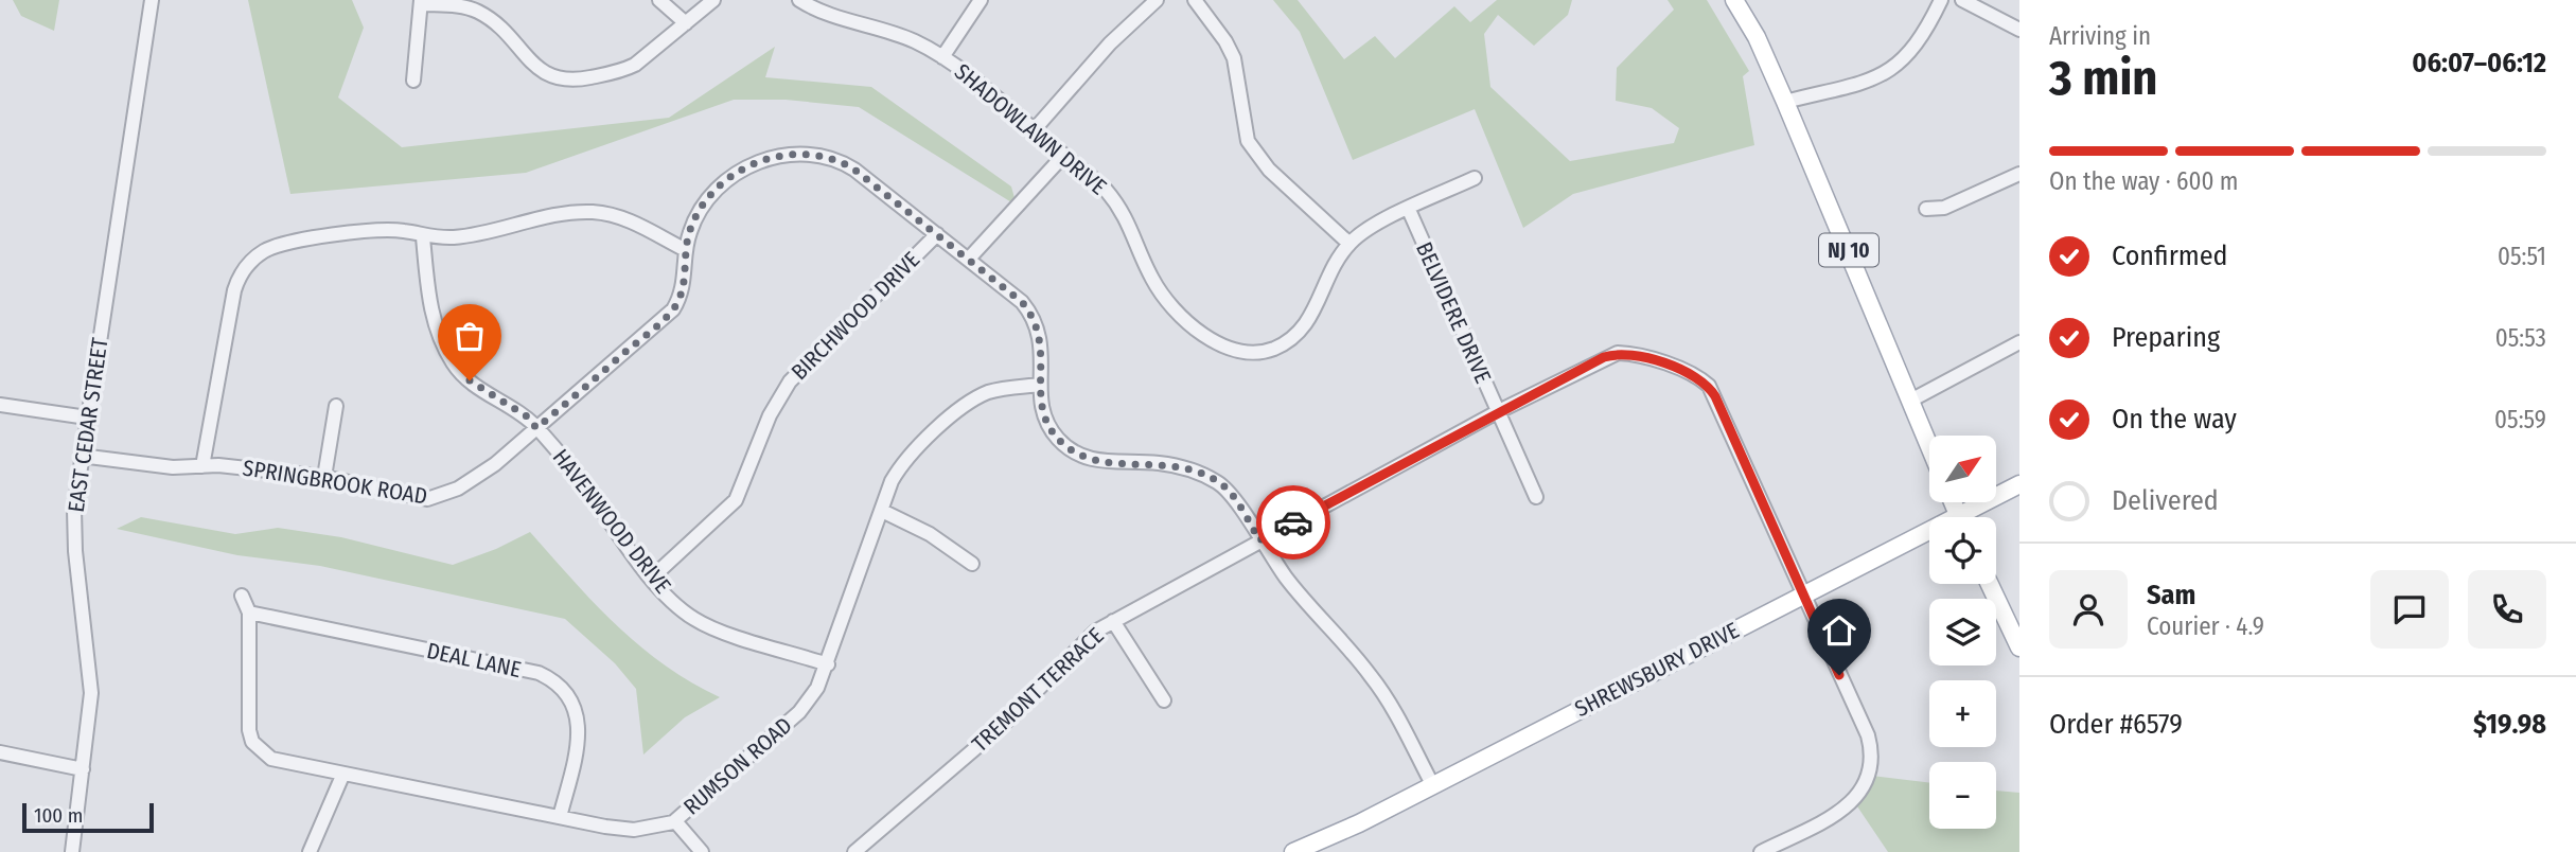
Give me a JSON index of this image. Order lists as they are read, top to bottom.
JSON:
{
  "streets": {
    "main road": ["NJ 10", "SHREWSBURY DRIVE"],
    "street": [
      "SHADOWLAWN DRIVE",
      "BELVIDERE DRIVE",
      "BIRCHWOOD DRIVE",
      "EAST CEDAR STREET",
      "SPRINGBROOK ROAD",
      "HAVENWOOD DRIVE",
      "DEAL LANE",
      "TREMONT TERRACE",
      "RUMSON ROAD"
    ]
  },
  "crossings": [
    ["SHADOWLAWN DRIVE", "BELVIDERE DRIVE"],
    ["BELVIDERE DRIVE", "TREMONT TERRACE"],
    ["BIRCHWOOD DRIVE", "SPRINGBROOK ROAD"],
    ["BIRCHWOOD DRIVE", "HAVENWOOD DRIVE"],
    ["EAST CEDAR STREET", "SPRINGBROOK ROAD"],
    ["SPRINGBROOK ROAD", "HAVENWOOD DRIVE"],
    ["SPRINGBROOK ROAD", "SHREWSBURY DRIVE"],
    ["SPRINGBROOK ROAD", "TREMONT TERRACE"],
    ["SPRINGBROOK ROAD", "RUMSON ROAD"],
    ["HAVENWOOD DRIVE", "RUMSON ROAD"],
    ["DEAL LANE", "RUMSON ROAD"],
    ["SHREWSBURY DRIVE", "TREMONT TERRACE"]
  ],
  "scale_bar": "100 m",
  "north": "top right",
  "page": {
    "heading": ["3 min", "Arriving in", "06:07–06:12"],
    "panel": [
      "Sam",
      "Courier · 4.9",
      "Order #6579",
      "$19.98"
    ],
    "bar": "On the way · 600 m",
    "list": [
      ["Confirmed", "05:51"],
      ["Preparing", "05:53"],
      ["On the way", "05:59"],
      "Delivered"
    ],
    "map_buttons": ["+", "−"],
    "scale": "100 m"
  }
}
